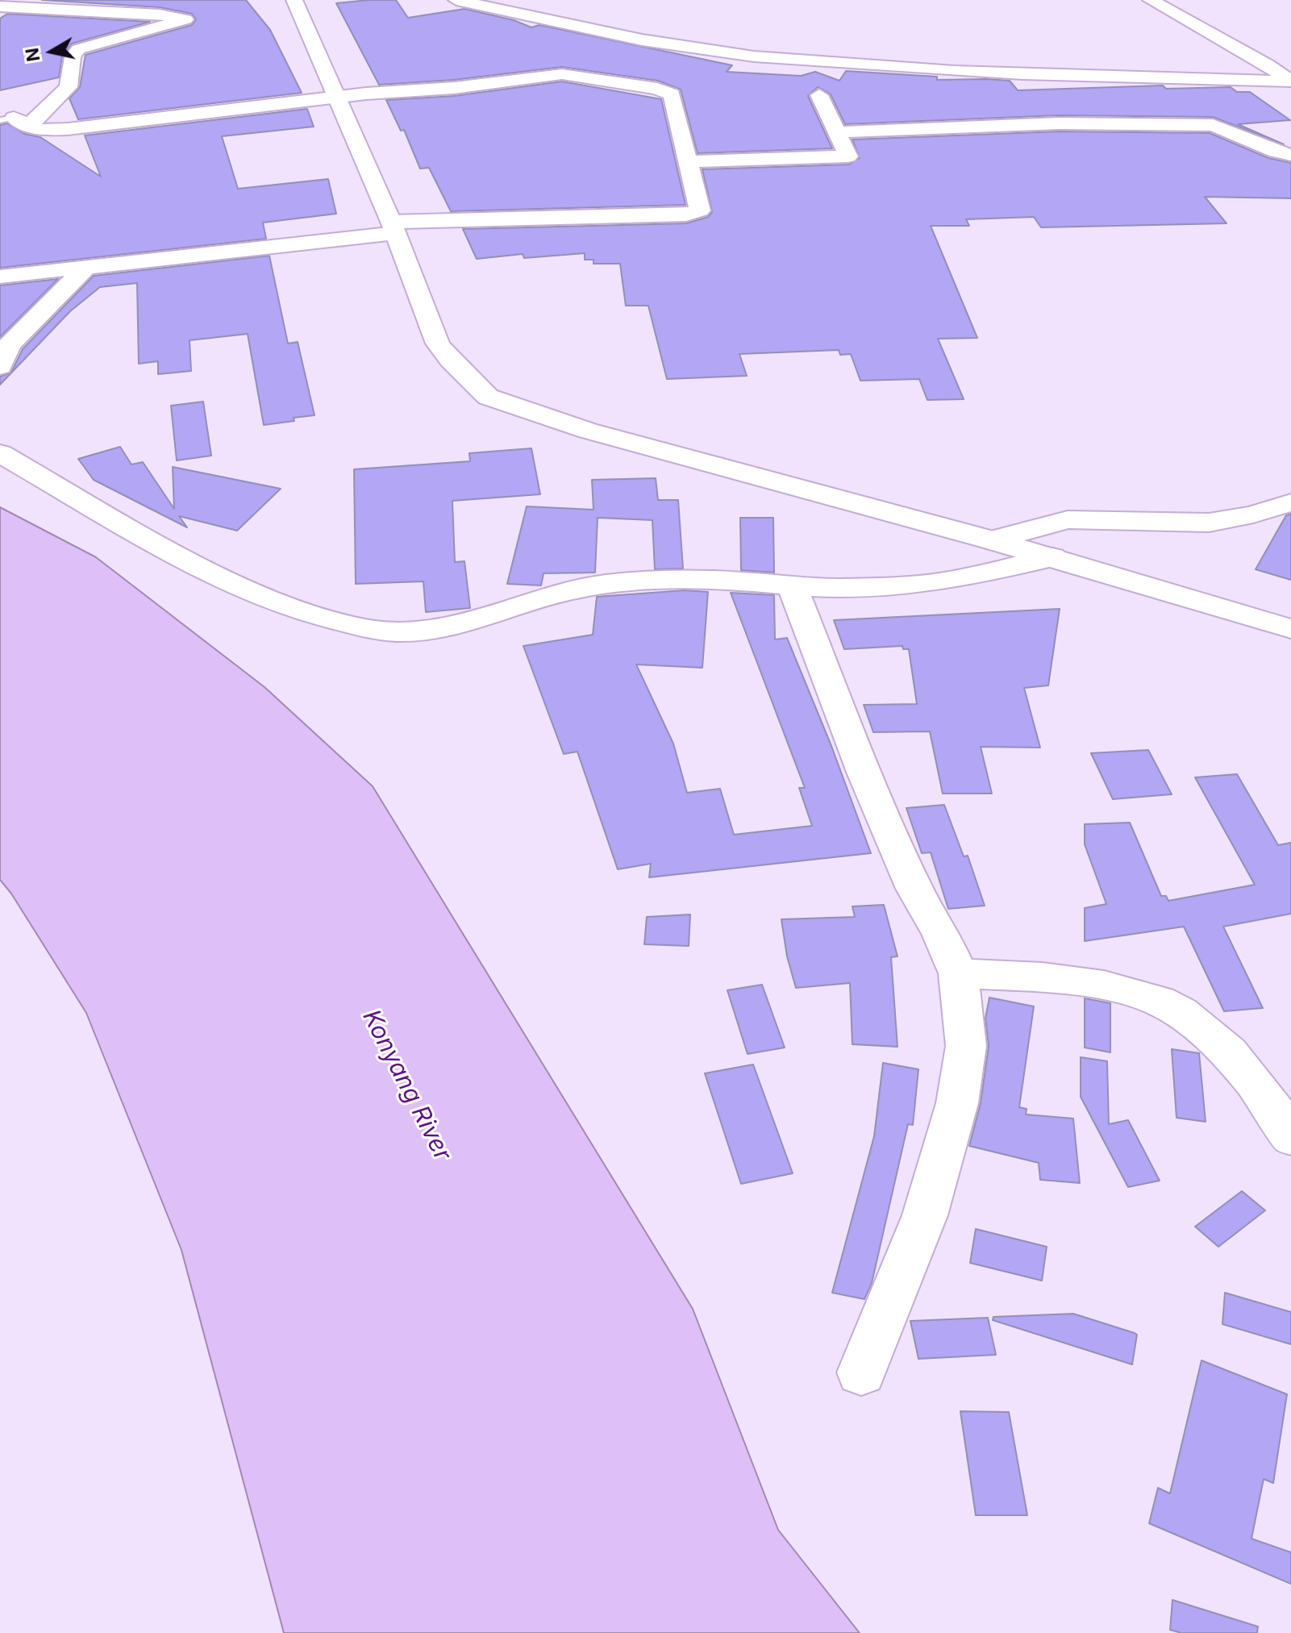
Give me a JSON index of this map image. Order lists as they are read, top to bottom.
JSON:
{
  "water": ["Konyang River"],
  "north": "left"
}
